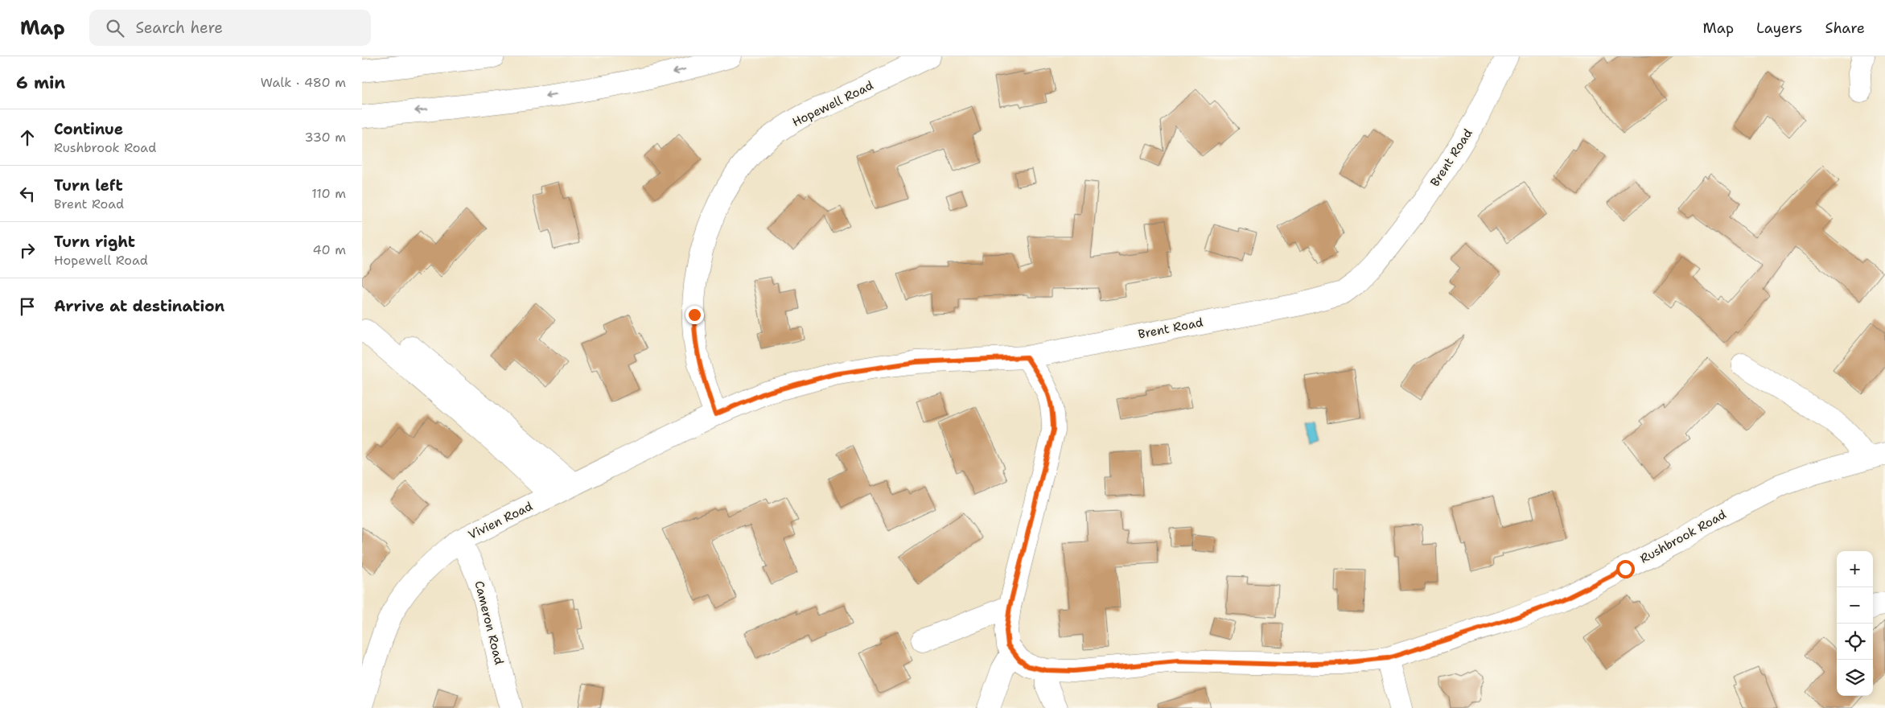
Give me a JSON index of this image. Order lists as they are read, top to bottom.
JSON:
{
  "streets": {
    "main road": [
      "Hopewell Road",
      "Brent Road",
      "Vivien Road",
      "Rushbrook Road",
      "Cameron Road"
    ]
  },
  "crossings": [
    ["Hopewell Road", "Brent Road"],
    ["Hopewell Road", "Vivien Road"],
    ["Brent Road", "Vivien Road"],
    ["Brent Road", "Rushbrook Road"],
    ["Vivien Road", "Cameron Road"]
  ],
  "page": {
    "header": "Map",
    "search": "Search here",
    "nav": ["Map", "Layers", "Share"],
    "heading": ["6 min", "Walk · 480 m"],
    "list": [
      ["Continue", "Rushbrook Road", "330 m"],
      ["Turn left", "Brent Road", "110 m"],
      ["Turn right", "Hopewell Road", "40 m"],
      "Arrive at destination"
    ],
    "map_buttons": ["+", "−"]
  }
}
